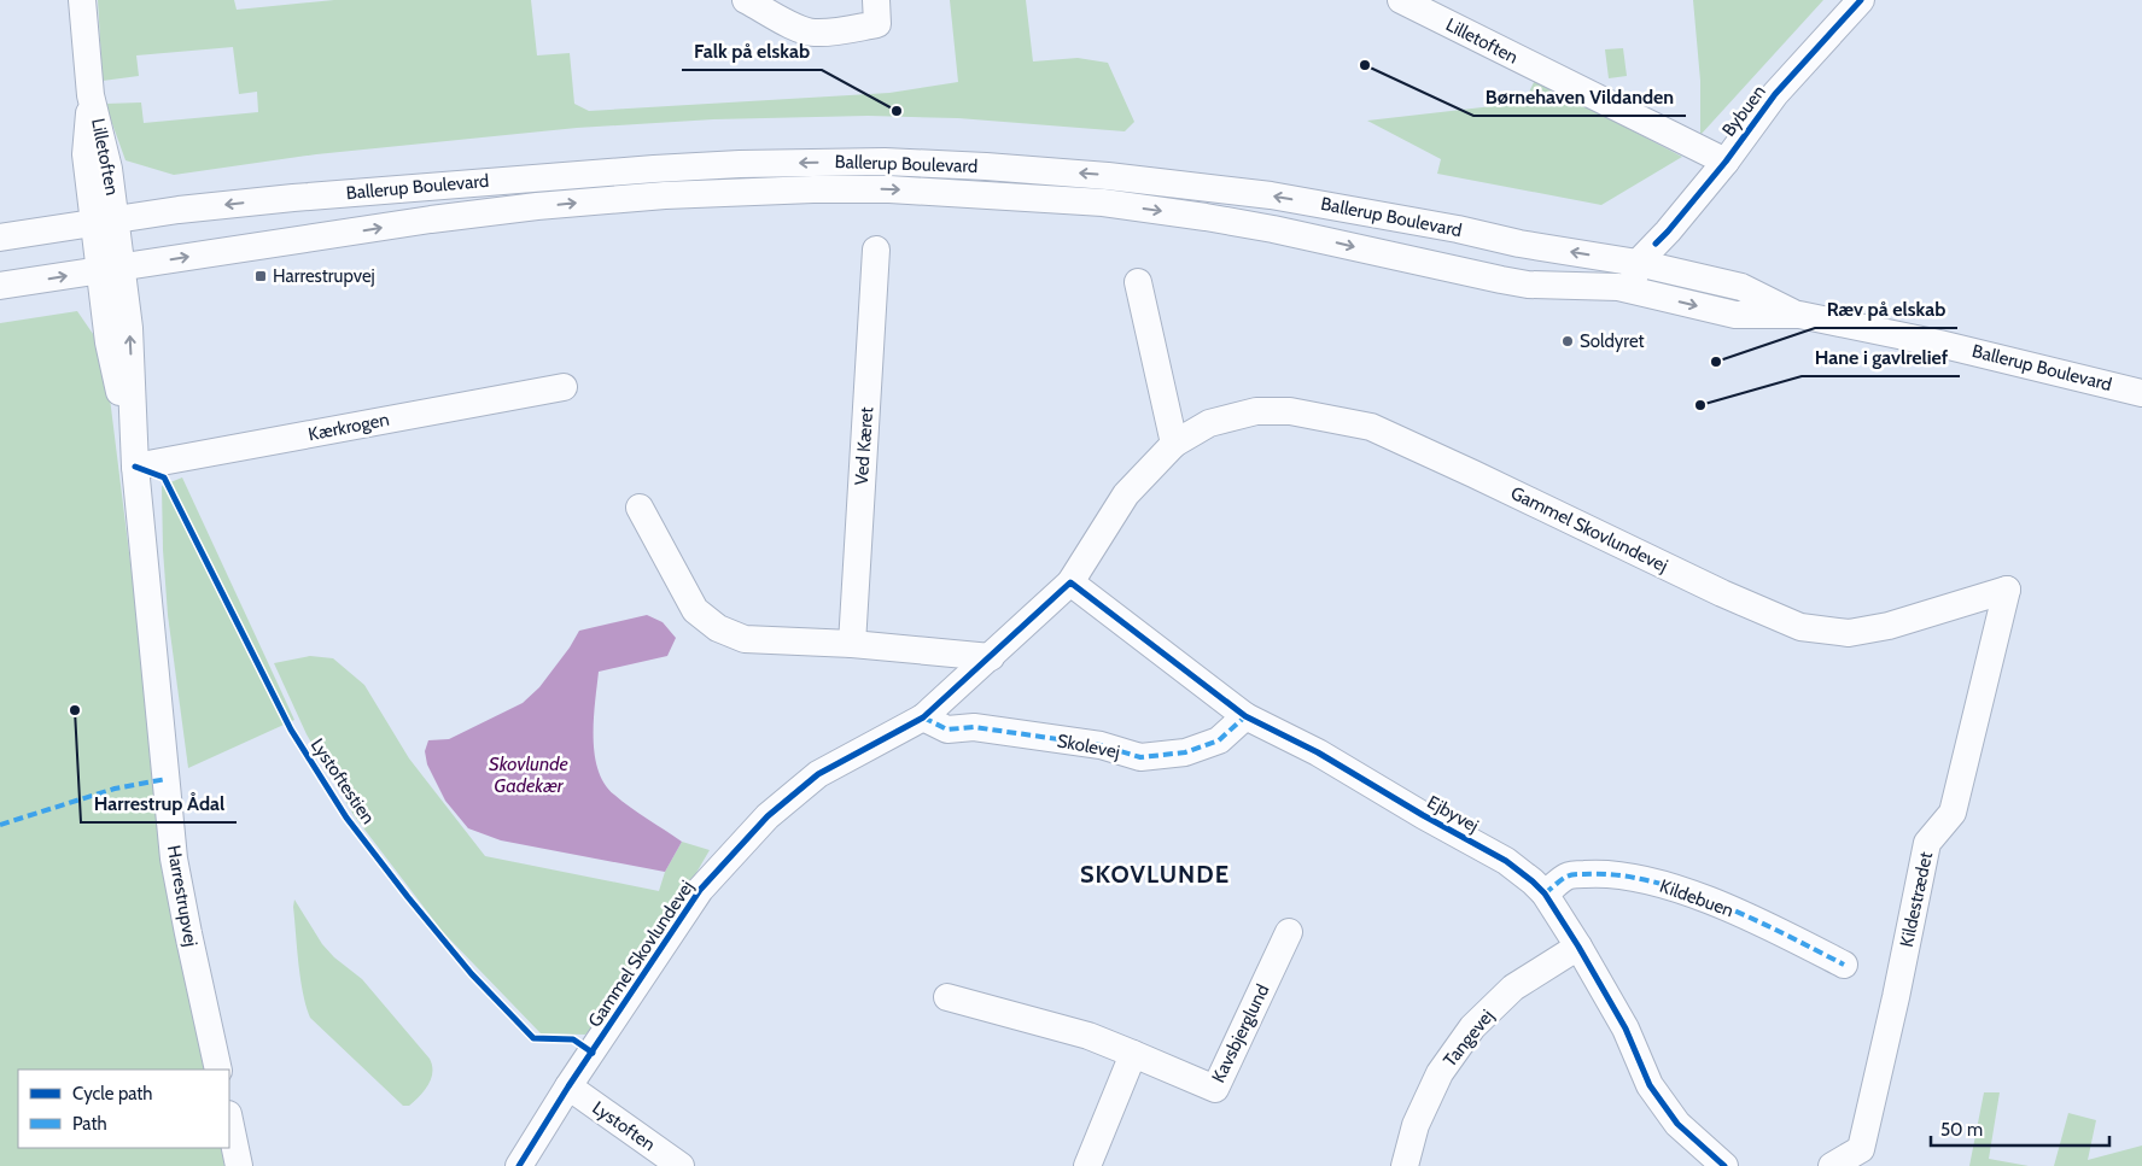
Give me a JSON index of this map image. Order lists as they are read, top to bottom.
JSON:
{
  "streets": {
    "street": [
      "Lilletoften",
      "Bybuen",
      "Ballerup Boulevard",
      "Kærkrogen",
      "Ved Kæret",
      "Gammel Skovlundevej",
      "Skolevej",
      "Ejbyvej",
      "Harrestrupvej",
      "Kildebuen",
      "Kildestrædet",
      "Kavsbjerglund",
      "Tangevej",
      "Lystoften"
    ],
    "cycle path": ["Lystoftestien"]
  },
  "crossings": [
    ["Lilletoften", "Bybuen"],
    ["Lilletoften", "Ballerup Boulevard"],
    ["Lilletoften", "Harrestrupvej"],
    ["Bybuen", "Ballerup Boulevard"],
    ["Ballerup Boulevard", "Harrestrupvej"],
    ["Kærkrogen", "Harrestrupvej"],
    ["Gammel Skovlundevej", "Skolevej"],
    ["Gammel Skovlundevej", "Ejbyvej"],
    ["Gammel Skovlundevej", "Kildestrædet"],
    ["Gammel Skovlundevej", "Lystoften"],
    ["Skolevej", "Ejbyvej"],
    ["Ejbyvej", "Kildebuen"],
    ["Ejbyvej", "Tangevej"]
  ],
  "districts": ["SKOVLUNDE"],
  "water": ["Skovlunde Gadekær"],
  "places": {
    "other": [
      "Børnehaven Vildanden",
      "Falk på elskab",
      "Soldyret",
      "Ræv på elskab",
      "Hane i gavlrelief",
      "Harrestrup Ådal"
    ],
    "transit": ["Harrestrupvej"]
  },
  "legend": ["Cycle path", "Path"],
  "scale_bar": "50 m"
}
